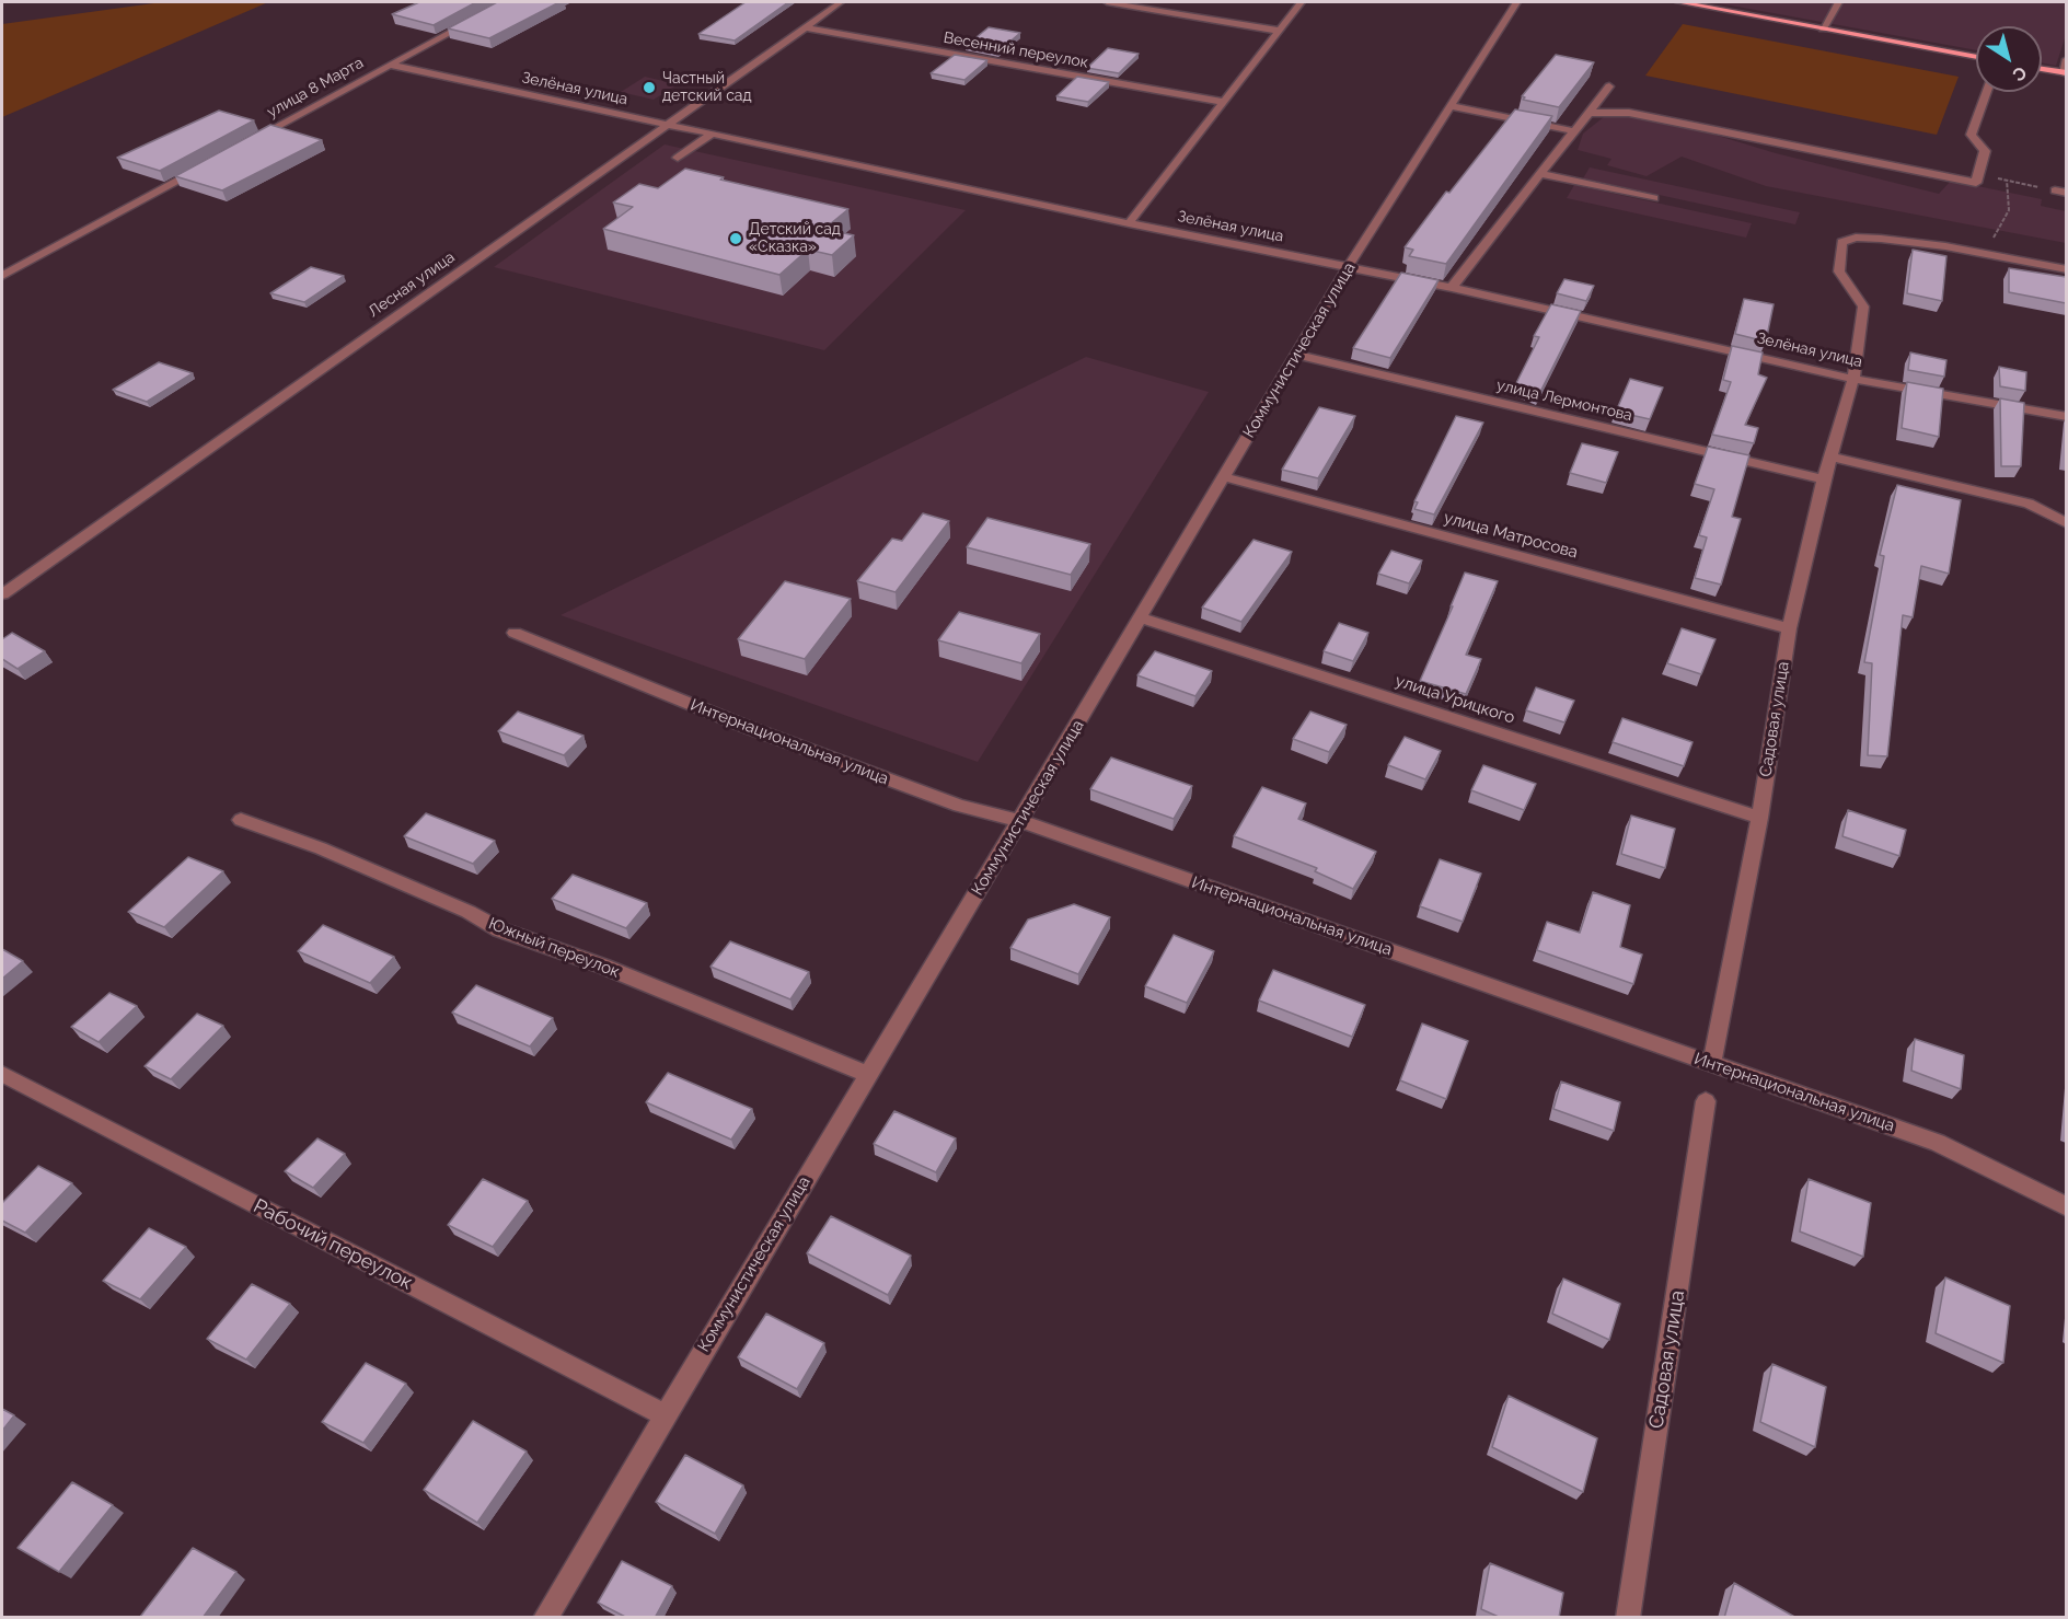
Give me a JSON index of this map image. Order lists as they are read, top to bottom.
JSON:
{
  "streets": {
    "street": [
      "Весенний переулок",
      "улица 8 Марта",
      "Зелёная улица",
      "Лесная улица",
      "Коммунистическая улица",
      "улица Лермонтова",
      "улица Матросова",
      "улица Урицкого",
      "Садовая улица",
      "Интернациональная улица",
      "Южный переулок",
      "Рабочий переулок"
    ]
  },
  "crossings": [
    ["Весенний переулок", "Лесная улица"],
    ["улица 8 Марта", "Зелёная улица"],
    ["Зелёная улица", "Лесная улица"],
    ["Зелёная улица", "Коммунистическая улица"],
    ["Зелёная улица", "Садовая улица"],
    ["Коммунистическая улица", "улица Лермонтова"],
    ["Коммунистическая улица", "улица Матросова"],
    ["Коммунистическая улица", "улица Урицкого"],
    ["Коммунистическая улица", "Интернациональная улица"],
    ["Коммунистическая улица", "Южный переулок"],
    ["Коммунистическая улица", "Рабочий переулок"],
    ["улица Лермонтова", "Садовая улица"],
    ["улица Матросова", "Садовая улица"],
    ["улица Урицкого", "Садовая улица"],
    ["Садовая улица", "Интернациональная улица"]
  ],
  "places": ["Частный детский сад", "Детский сад «Сказка»"],
  "north": "bottom right"
}
